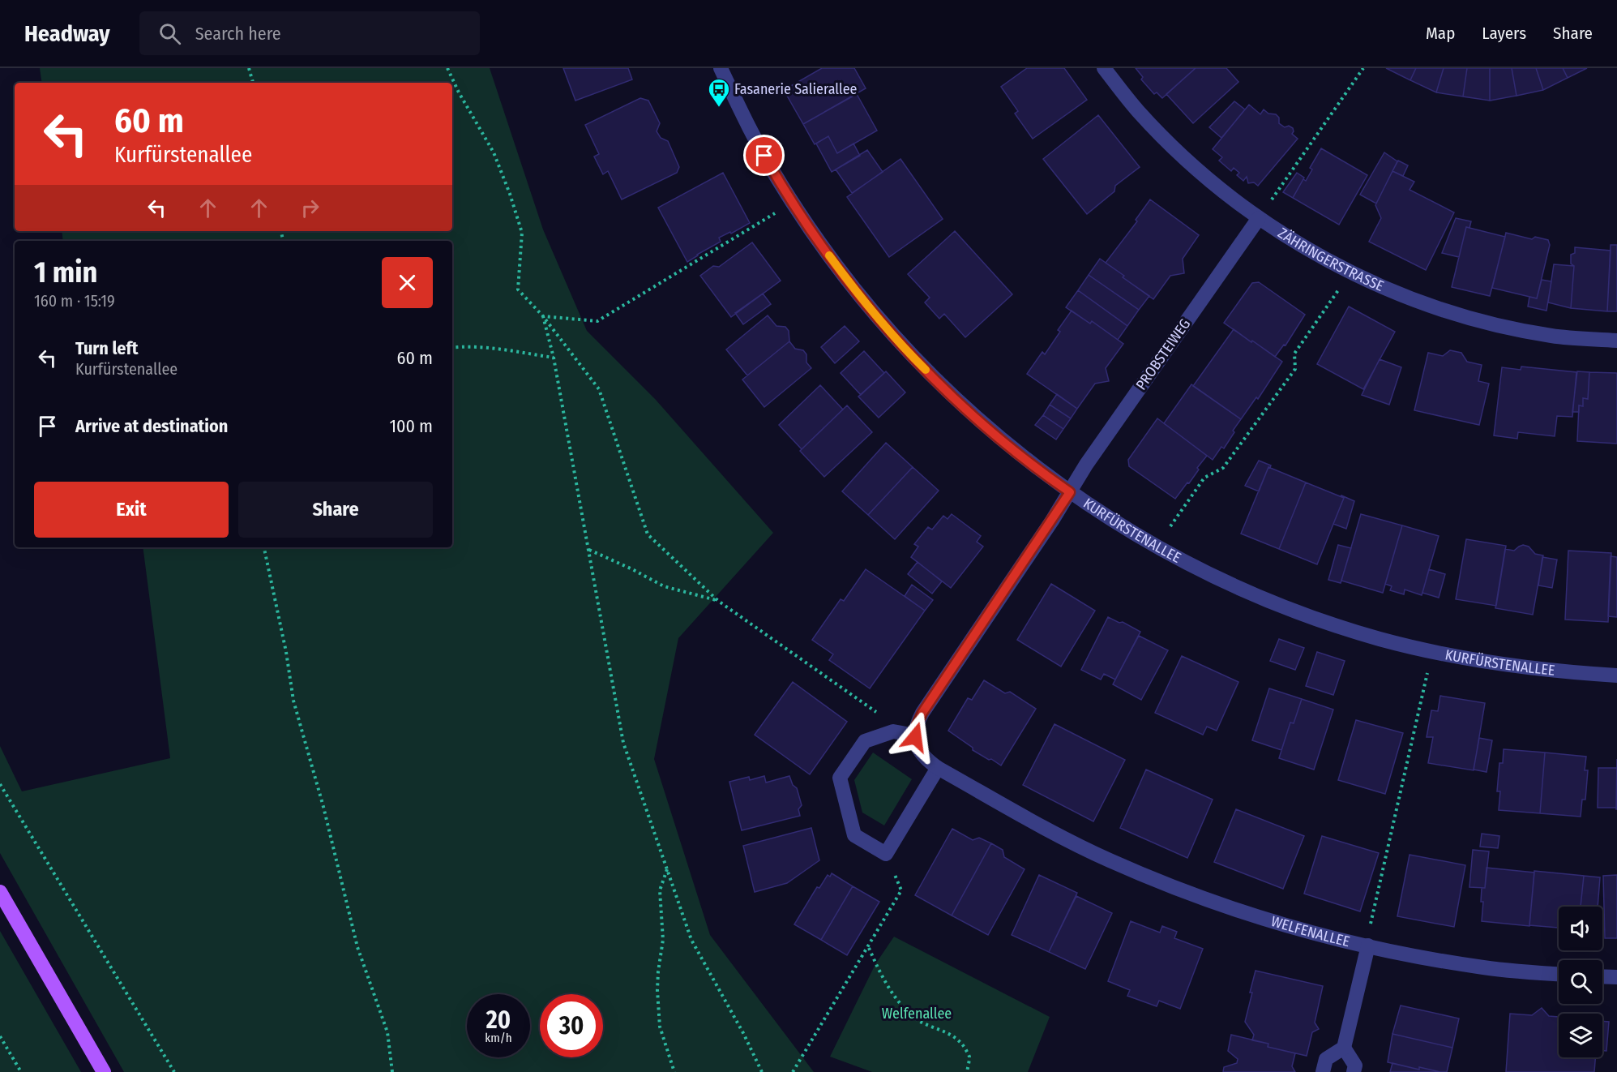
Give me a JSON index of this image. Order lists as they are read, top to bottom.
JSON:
{
  "streets": {
    "street": [
      "ZÄHRINGERSTRASSE",
      "PROBSTEIWEG",
      "KURFÜRSTENALLEE",
      "WELFENALLEE"
    ]
  },
  "crossings": [
    ["ZÄHRINGERSTRASSE", "PROBSTEIWEG"],
    ["PROBSTEIWEG", "KURFÜRSTENALLEE"]
  ],
  "parks": ["Welfenallee"],
  "places": {
    "bus stop": ["Fasanerie Salierallee"]
  },
  "page": {
    "header": "Headway",
    "search": "Search here",
    "nav": ["Map", "Layers", "Share"],
    "turn": ["60 m", "Kurfürstenallee"],
    "heading": ["1 min", "160 m · 15:19"],
    "list": [
      {
        "name": "Turn left",
        "note": "Kurfürstenallee",
        "value": "60 m"
      },
      {
        "name": "Arrive at destination",
        "value": "100 m"
      }
    ],
    "buttons": ["Exit", "Share"],
    "speed": "20 km/h",
    "limit": "30"
  }
}
